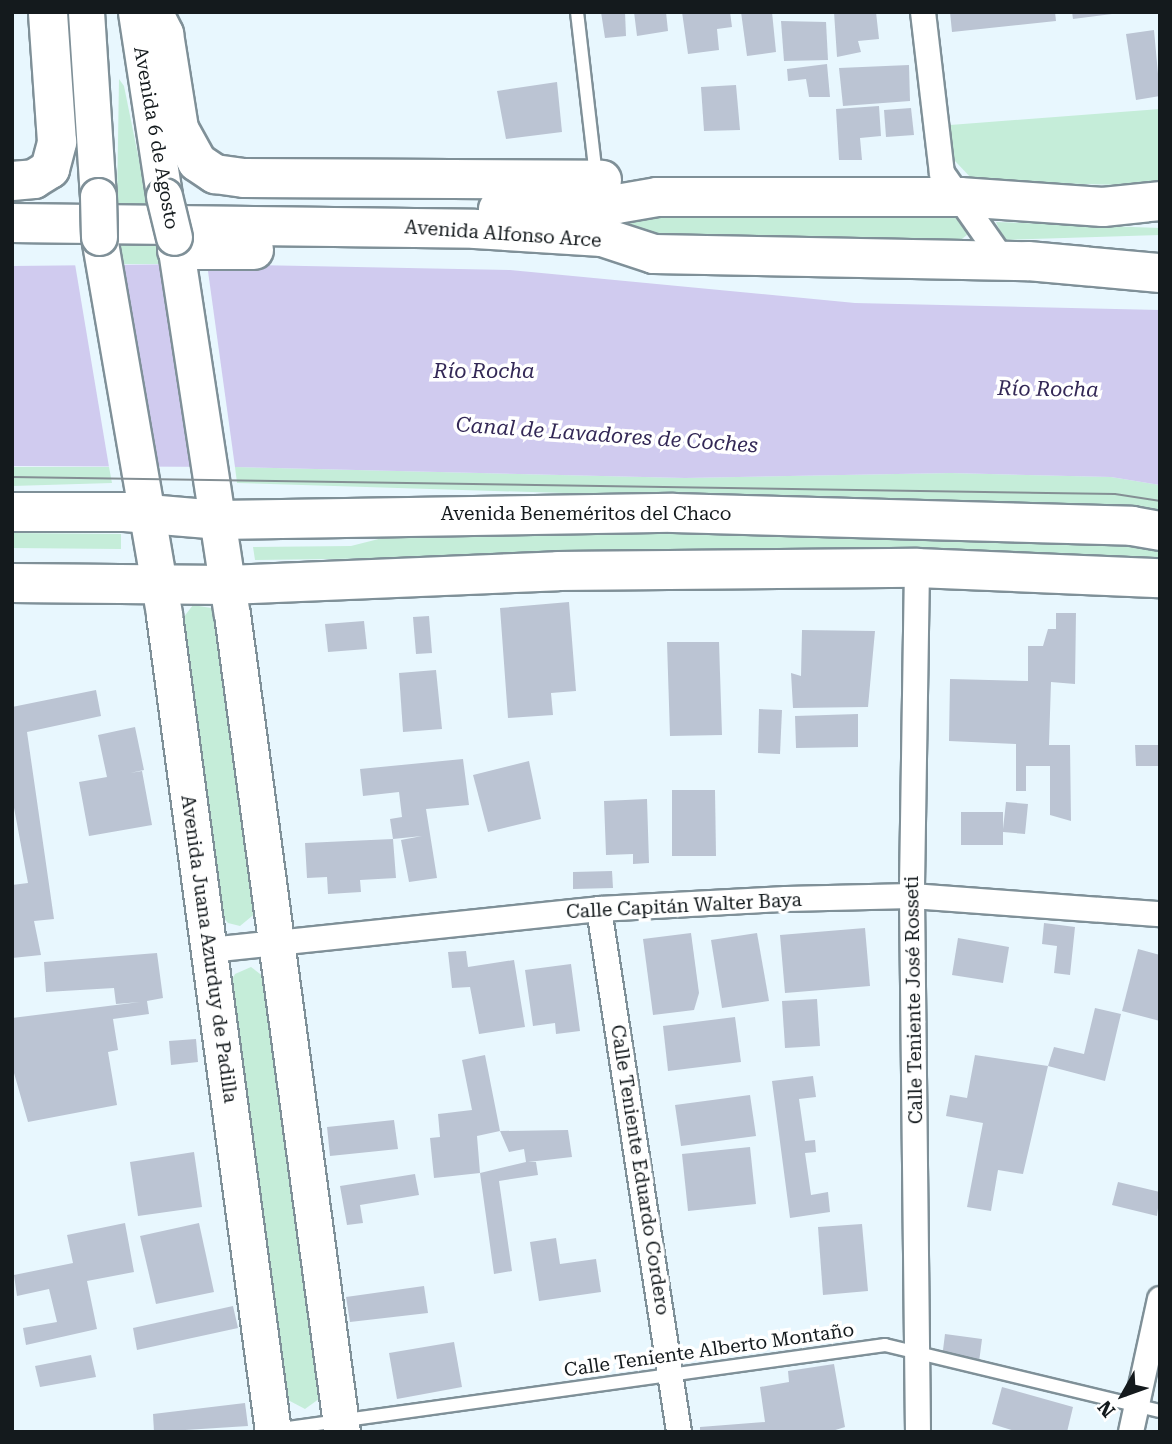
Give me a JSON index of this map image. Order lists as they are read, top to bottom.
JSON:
{
  "streets": {
    "main road": [
      "Avenida 6 de Agosto",
      "Avenida Alfonso Arce",
      "Avenida Beneméritos del Chaco",
      "Avenida Juana Azurduy de Padilla"
    ],
    "street": ["Calle Capitán Walter Baya", "Calle Teniente José Rosseti", "Calle Teniente Eduardo Cordero"],
    "lane": ["Calle Teniente Alberto Montaño"]
  },
  "crossings": [
    ["Avenida 6 de Agosto", "Avenida Beneméritos del Chaco"],
    ["Avenida Beneméritos del Chaco", "Avenida Juana Azurduy de Padilla"],
    ["Calle Capitán Walter Baya", "Avenida Juana Azurduy de Padilla"],
    ["Calle Capitán Walter Baya", "Calle Teniente José Rosseti"],
    ["Calle Capitán Walter Baya", "Calle Teniente Eduardo Cordero"],
    ["Avenida Juana Azurduy de Padilla", "Calle Teniente Alberto Montaño"],
    ["Calle Teniente José Rosseti", "Calle Teniente Alberto Montaño"],
    ["Calle Teniente Eduardo Cordero", "Calle Teniente Alberto Montaño"]
  ],
  "water": ["Río Rocha", "Canal de Lavadores de Coches"],
  "north": "bottom left"
}
